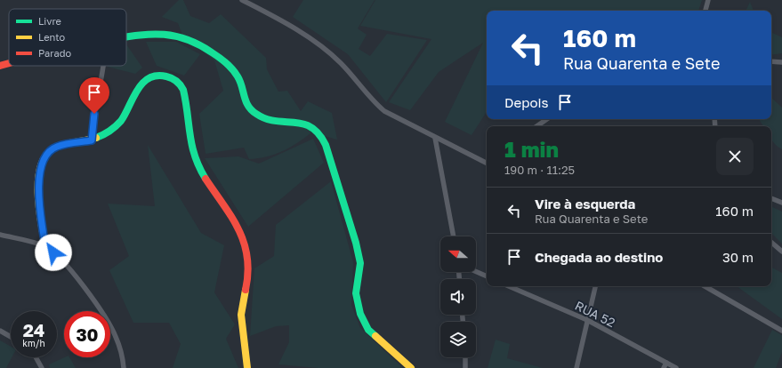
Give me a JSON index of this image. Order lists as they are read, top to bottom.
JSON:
{
  "streets": {
    "street": ["RUA 52"]
  },
  "legend": ["Livre", "Lento", "Parado"],
  "north": "left",
  "page": {
    "turn": ["160 m", "Rua Quarenta e Sete"],
    "then": "Depois",
    "heading": ["1 min", "190 m · 11:25"],
    "list": [
      {
        "name": "Vire à esquerda",
        "note": "Rua Quarenta e Sete",
        "value": "160 m"
      },
      {
        "name": "Chegada ao destino",
        "value": "30 m"
      }
    ],
    "speed": "24 km/h",
    "limit": "30"
  }
}
